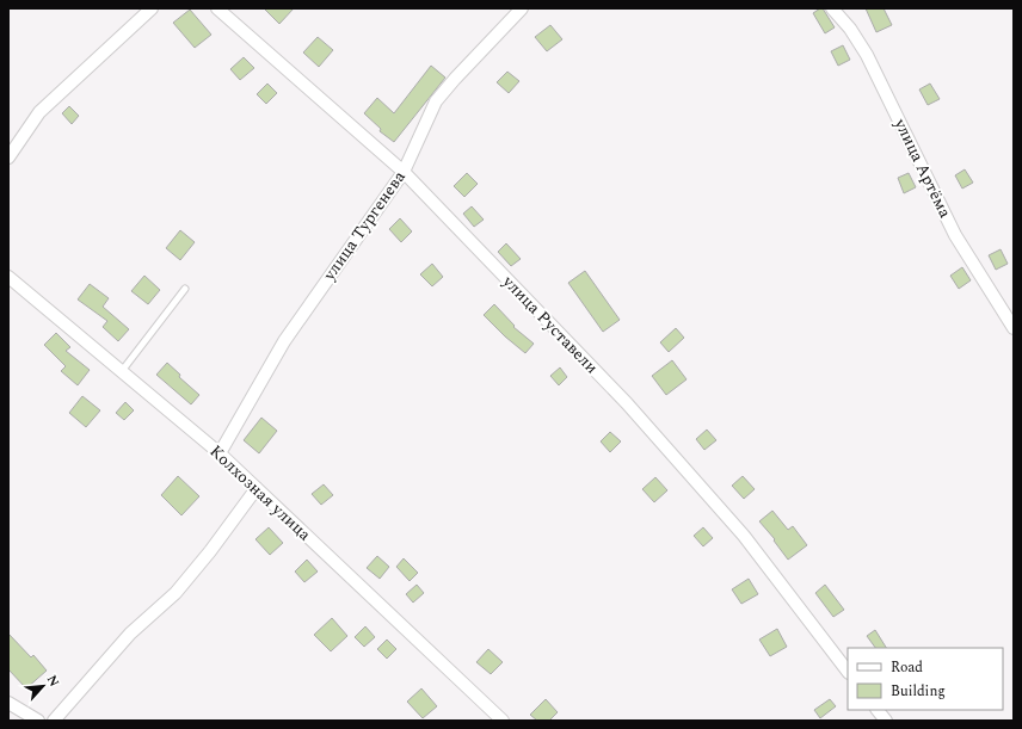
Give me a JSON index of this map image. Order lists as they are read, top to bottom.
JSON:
{
  "streets": {
    "street": [
      "улица Артёма",
      "улица Тургенева",
      "улица Руставели",
      "Колхозная улица"
    ]
  },
  "crossings": [
    ["улица Тургенева", "улица Руставели"],
    ["улица Тургенева", "Колхозная улица"]
  ],
  "legend": ["Road", "Building"],
  "north": "top right"
}
